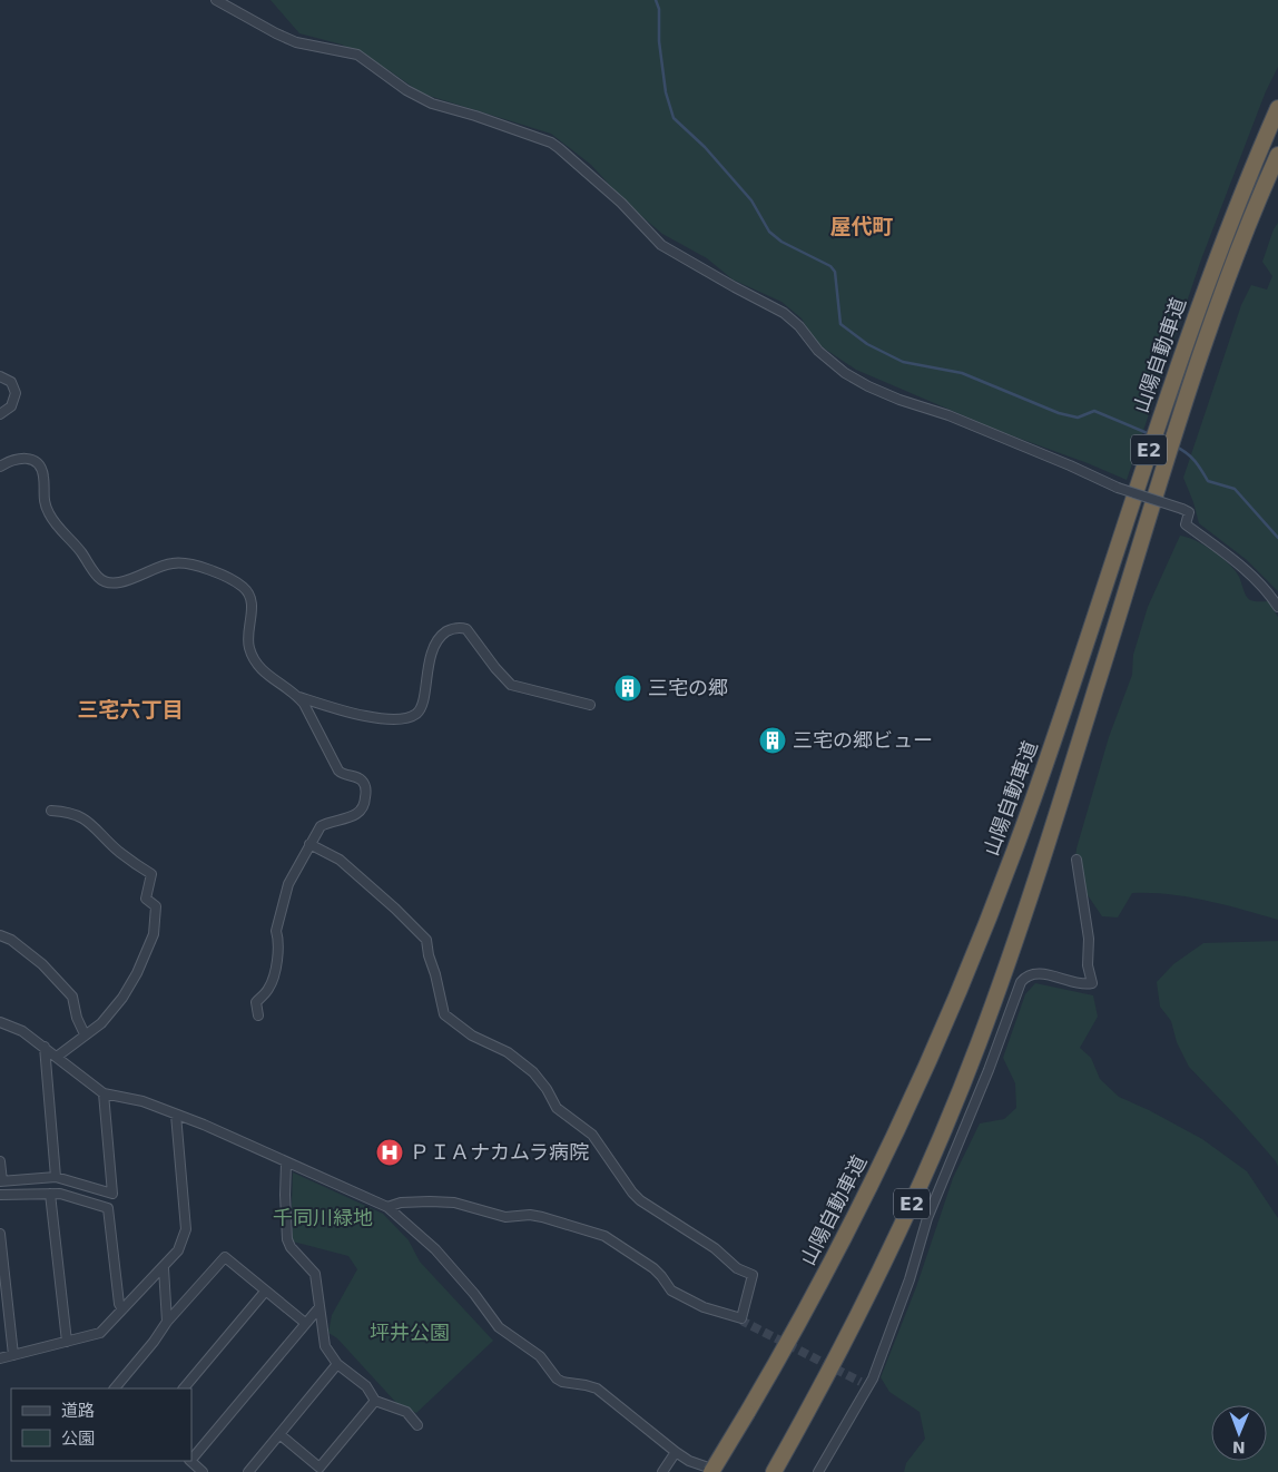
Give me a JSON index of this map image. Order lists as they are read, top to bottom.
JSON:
{
  "streets": {
    "highway": ["山陽自動車道", "E2"]
  },
  "districts": ["屋代町", "三宅六丁目"],
  "parks": ["千同川緑地", "坪井公園"],
  "places": {
    "building": ["三宅の郷", "三宅の郷ビュー"],
    "hospital": ["ＰＩＡナカムラ病院"]
  },
  "legend": ["道路", "公園"],
  "north": "bottom"
}
